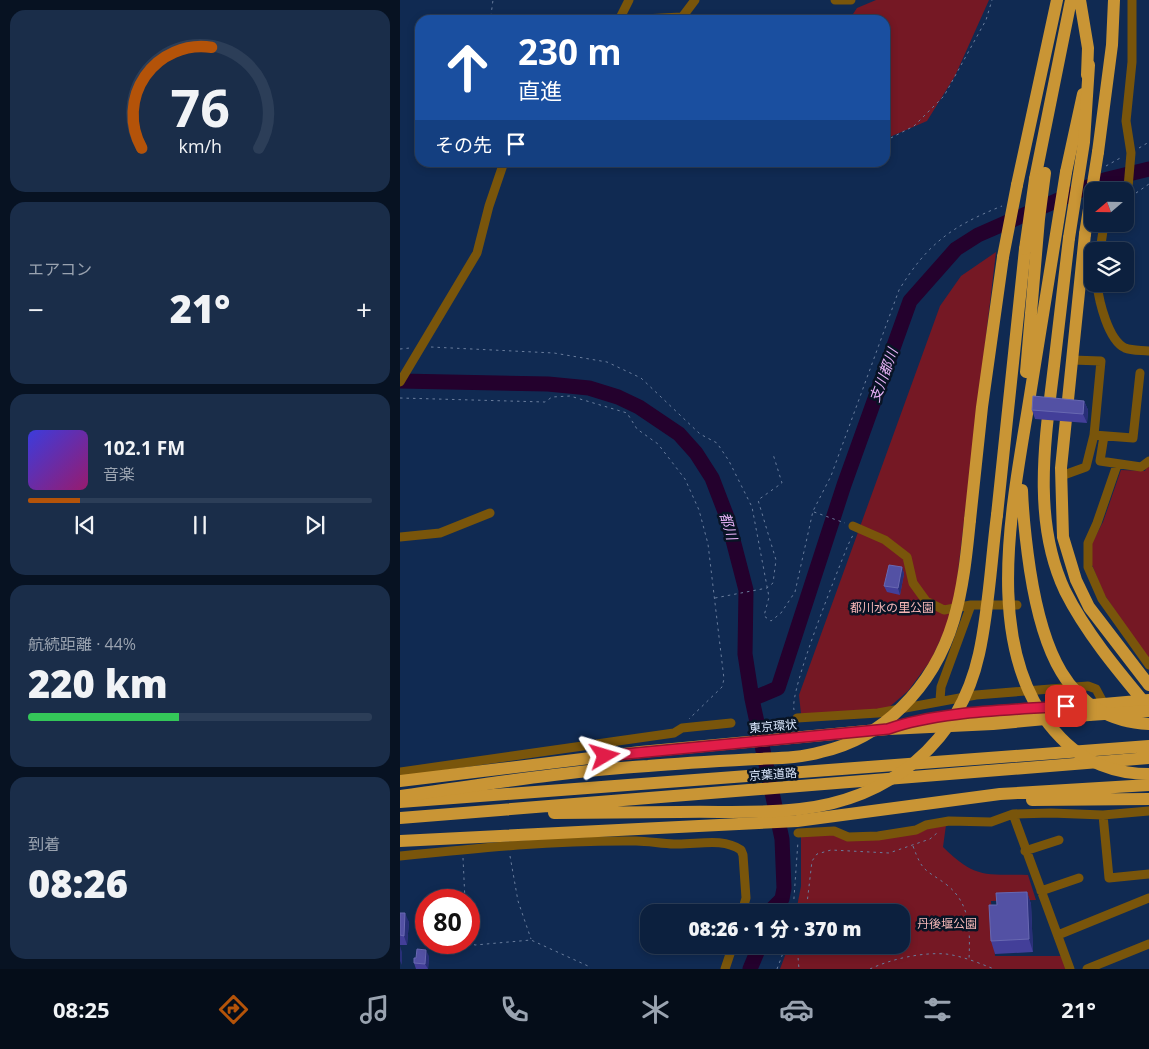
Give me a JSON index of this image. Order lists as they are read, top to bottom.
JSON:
{
  "streets": {
    "highway": ["東京環状", "京葉道路"]
  },
  "water": ["支川都川", "都川"],
  "parks": ["都川水の里公園", "丹後堰公園"],
  "north": "left",
  "page": {
    "turn": ["230 m", "直進"],
    "then": "その先",
    "tile": [
      "エアコン",
      ["航続距離 · 44%", "220 km"],
      ["到着", "08:26"]
    ],
    "heat": ["−", "21°", "+"],
    "song": ["102.1 FM", "音楽"],
    "limit": "80",
    "trip": "08:26 · 1 分 · 370 m",
    "tabs": ["08:25", "21°"],
    "gauge": ["76", "km/h"]
  }
}
